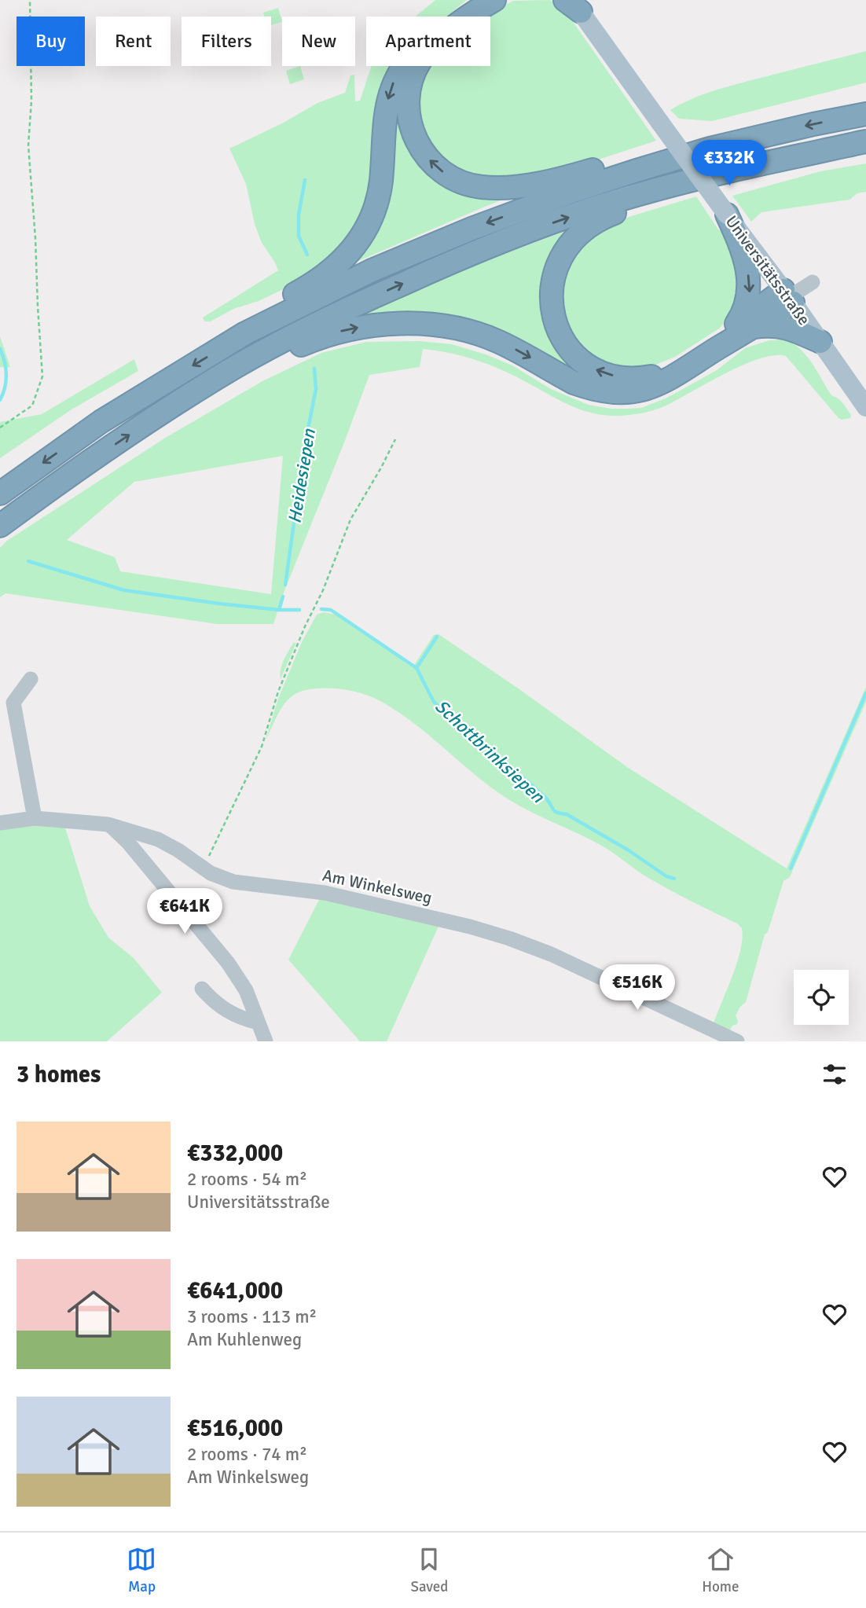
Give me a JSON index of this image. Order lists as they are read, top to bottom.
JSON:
{
  "streets": {
    "main road": ["Universitätsstraße"],
    "street": ["Am Winkelsweg"]
  },
  "water": ["Heidesiepen", "Schottbrinksiepen"],
  "page": {
    "chip": [
      "Buy",
      "Rent",
      "Filters",
      "New",
      "Apartment"
    ],
    "price": ["€332K", "€641K", "€516K"],
    "heading": "3 homes",
    "list": [
      {
        "name": "€332,000",
        "note": "2 rooms · 54 m² · Universitätsstraße"
      },
      {
        "name": "€641,000",
        "note": "3 rooms · 113 m² · Am Kuhlenweg"
      },
      {
        "name": "€516,000",
        "note": "2 rooms · 74 m² · Am Winkelsweg"
      }
    ],
    "tabs": ["Map", "Saved", "Home"]
  }
}
